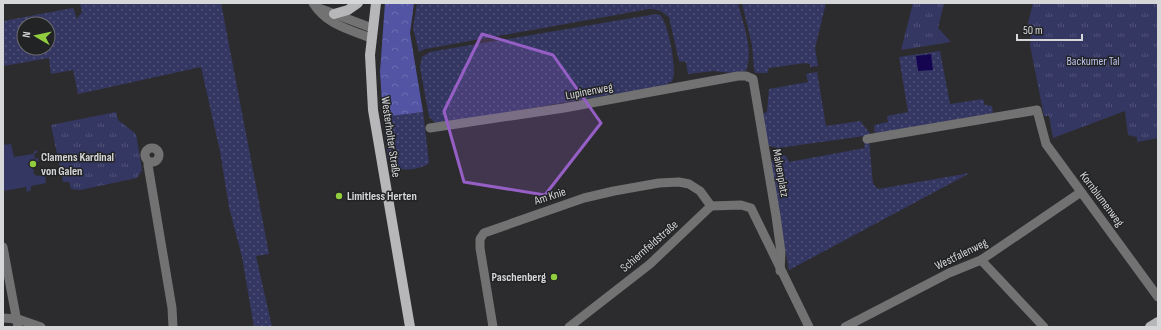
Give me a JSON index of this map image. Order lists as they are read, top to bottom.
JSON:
{
  "streets": {
    "main road": ["Westerholter Straße"],
    "street": [
      "Lupinenweg",
      "Malvenplatz",
      "Am Knie",
      "Kornblumenweg",
      "Schiernfeldstraße",
      "Westfalenweg"
    ]
  },
  "crossings": [
    ["Lupinenweg", "Malvenplatz"],
    ["Am Knie", "Schiernfeldstraße"],
    ["Kornblumenweg", "Westfalenweg"]
  ],
  "parks": ["Backumer Tal"],
  "places": ["Clamens Kardinal von Galen", "Limitless Herten", "Paschenberg"],
  "scale_bar": "50 m",
  "north": "left"
}
